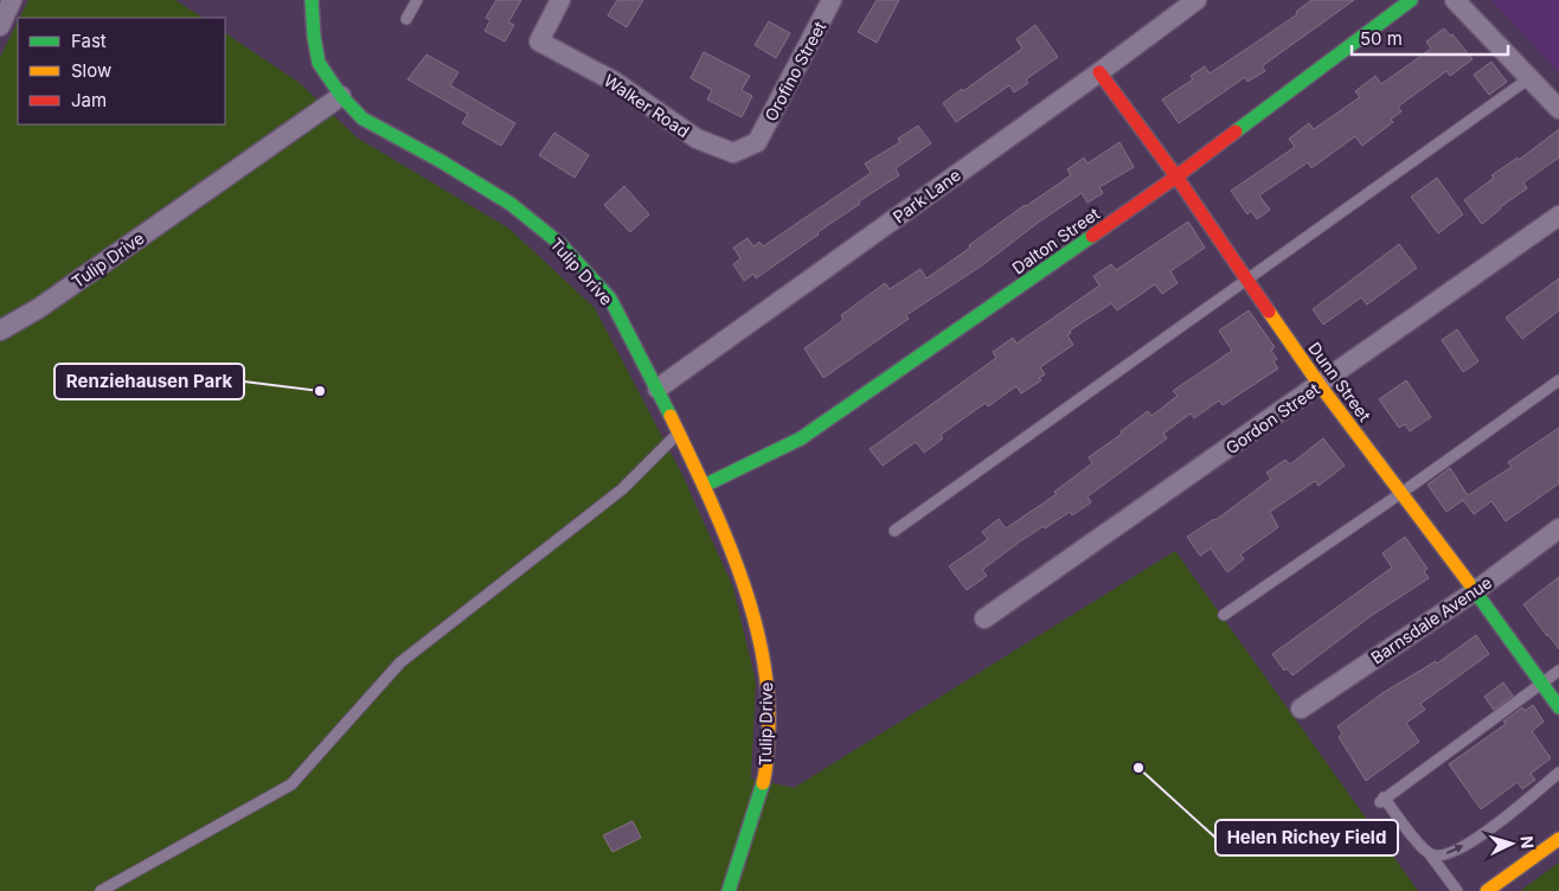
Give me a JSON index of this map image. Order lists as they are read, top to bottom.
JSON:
{
  "streets": {
    "street": [
      "Orofino Street",
      "Walker Road",
      "Park Lane",
      "Dalton Street",
      "Tulip Drive",
      "Dunn Street",
      "Gordon Street",
      "Barnsdale Avenue"
    ]
  },
  "crossings": [
    ["Orofino Street", "Walker Road"],
    ["Park Lane", "Tulip Drive"],
    ["Park Lane", "Dunn Street"],
    ["Dalton Street", "Tulip Drive"],
    ["Dalton Street", "Dunn Street"],
    ["Dunn Street", "Gordon Street"],
    ["Dunn Street", "Barnsdale Avenue"]
  ],
  "places": ["Renziehausen Park", "Helen Richey Field"],
  "legend": ["Fast", "Slow", "Jam"],
  "scale_bar": "50 m",
  "north": "right"
}
